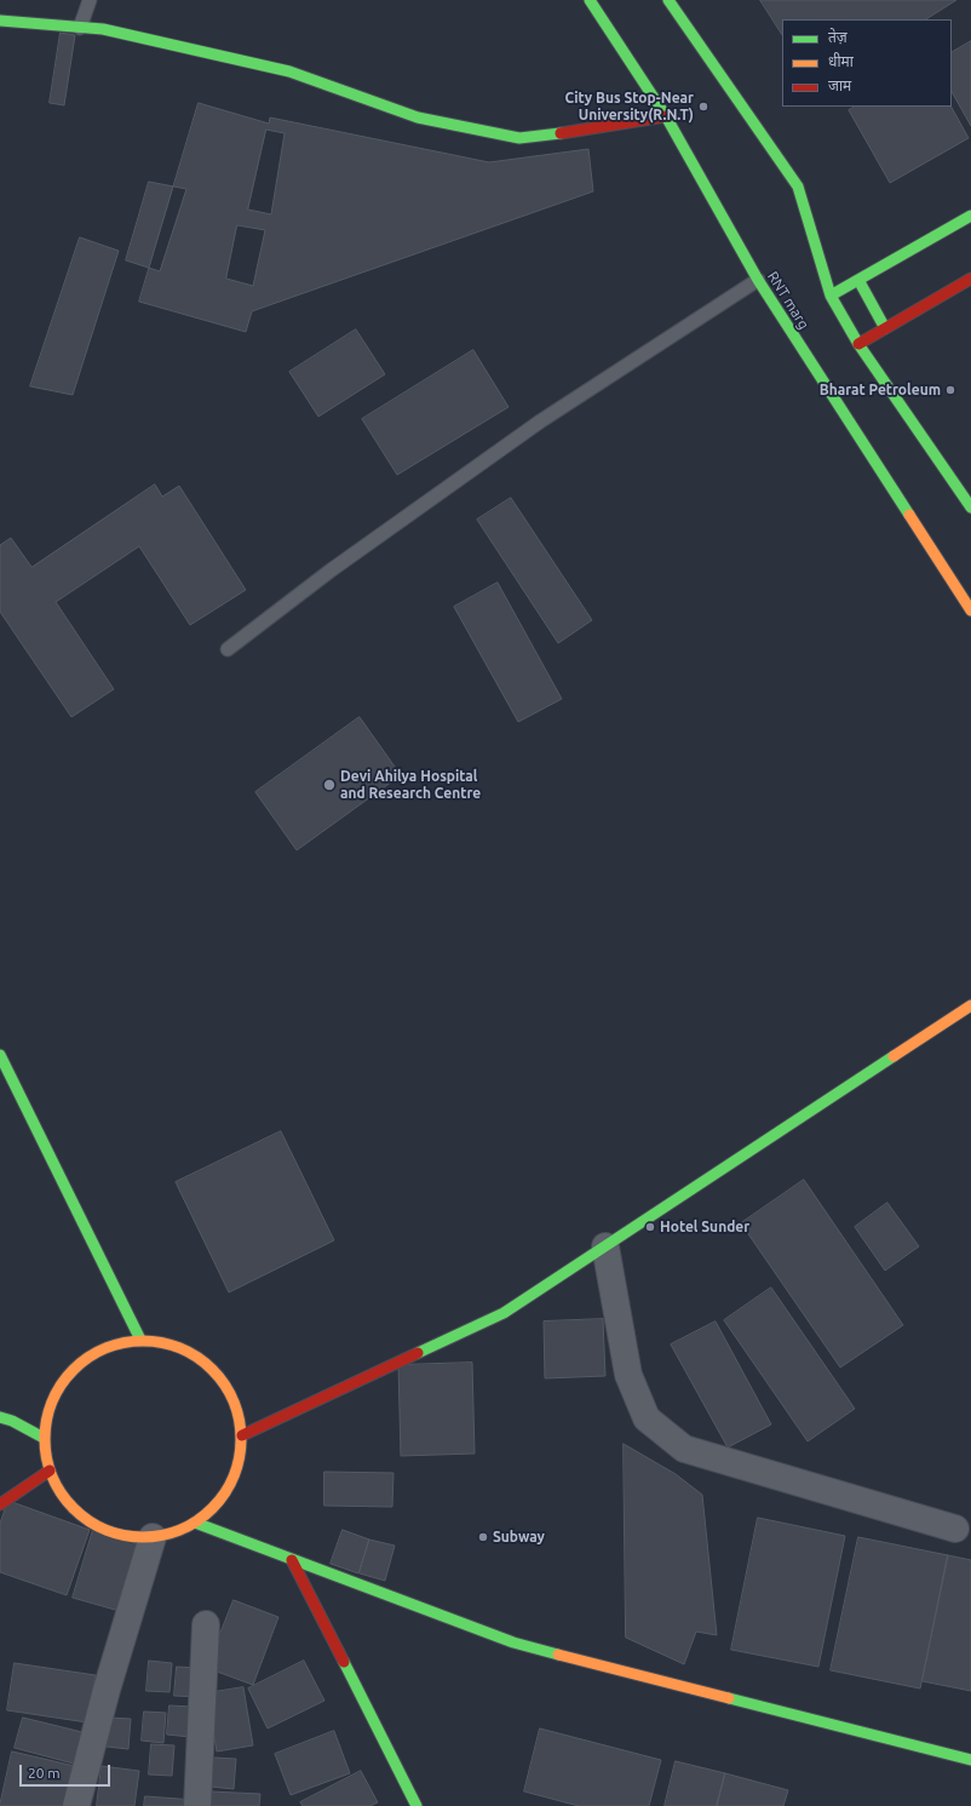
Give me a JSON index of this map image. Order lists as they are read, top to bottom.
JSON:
{
  "streets": {
    "main road": ["RNT marg"]
  },
  "places": [
    "City Bus Stop-Near University(R.N.T)",
    "Bharat Petroleum",
    "Devi Ahilya Hospital and Research Centre",
    "Hotel Sunder",
    "Subway"
  ],
  "legend": ["तेज़", "धीमा", "जाम"],
  "scale_bar": "20 m"
}
